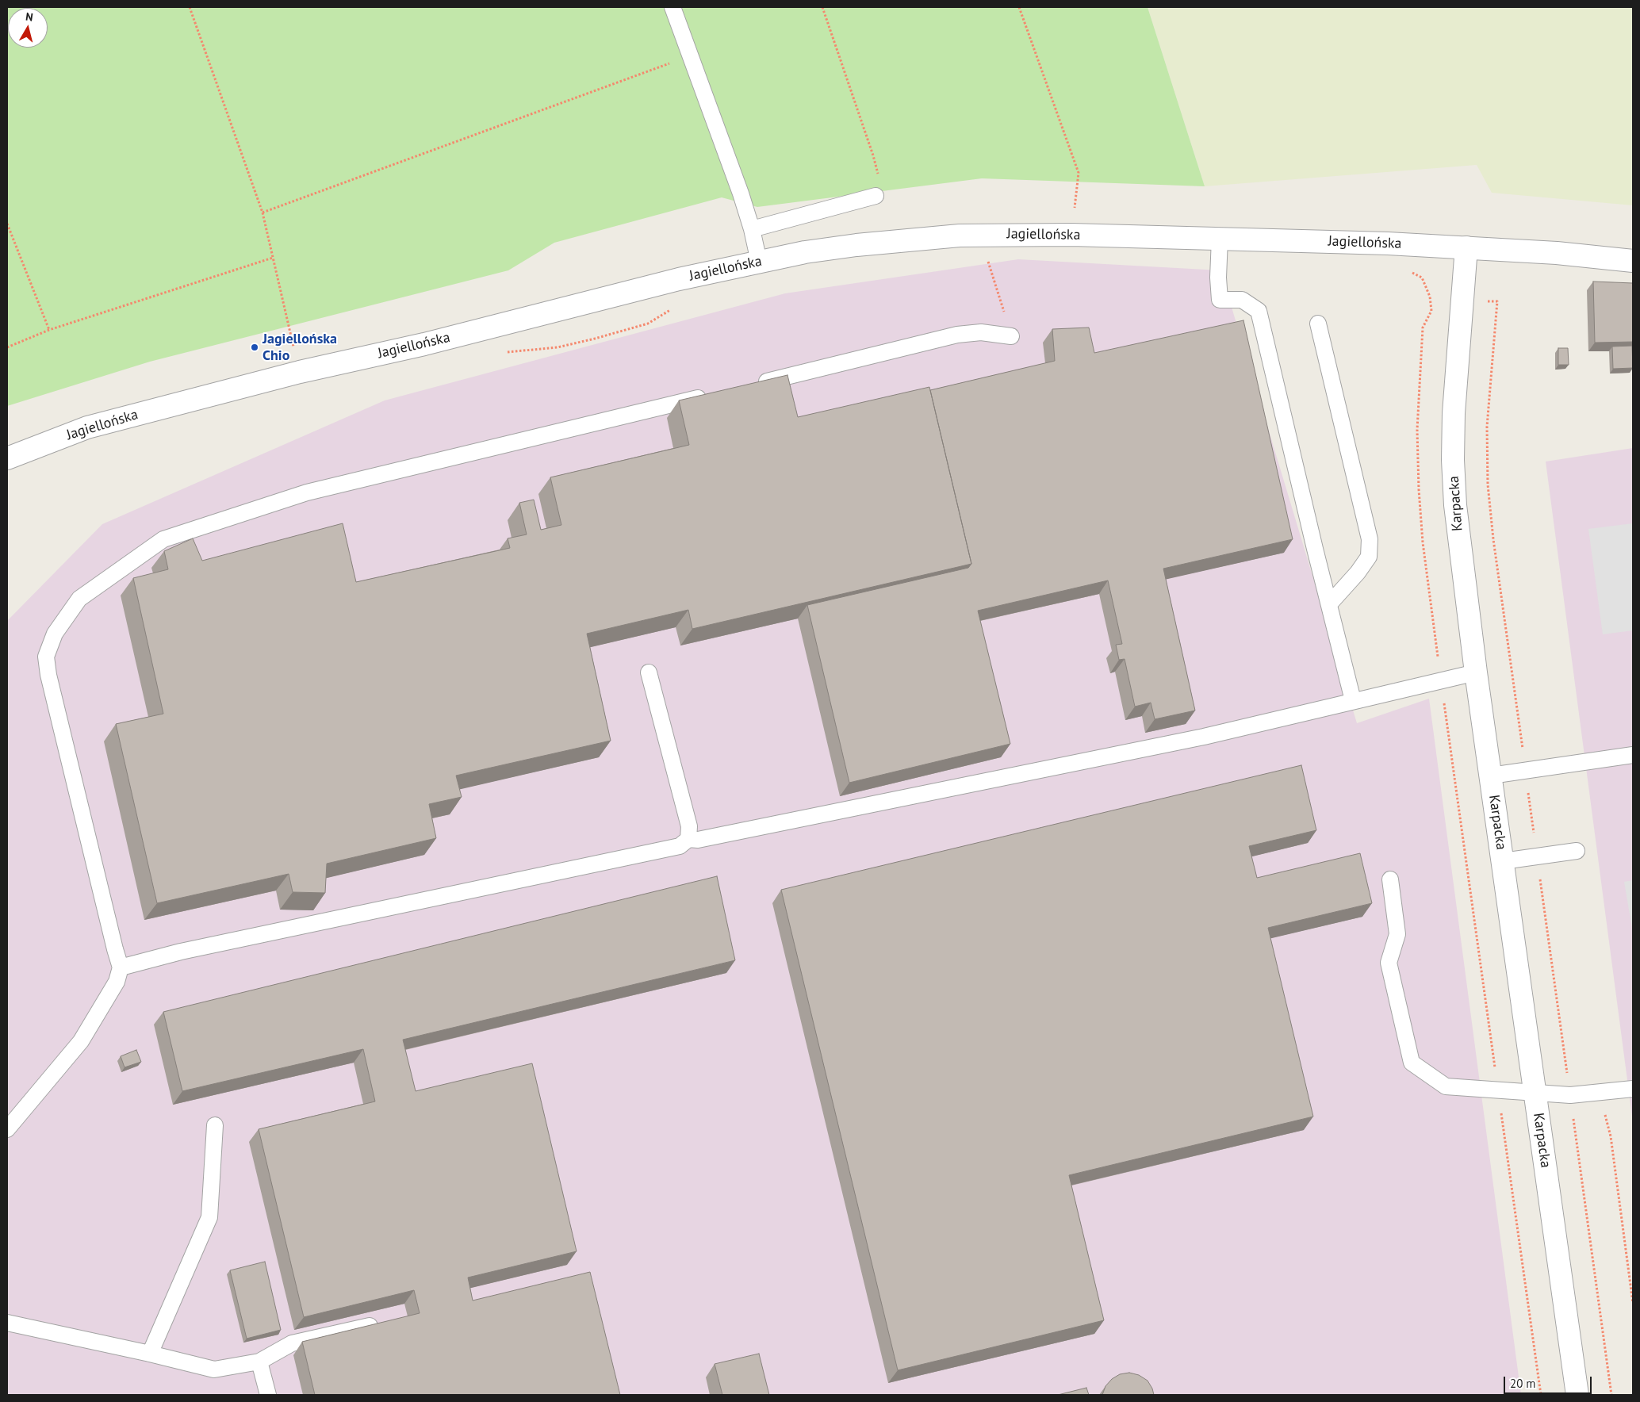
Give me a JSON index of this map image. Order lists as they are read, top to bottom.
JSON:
{
  "streets": {
    "street": ["Jagiellońska", "Karpacka"]
  },
  "crossings": [
    ["Jagiellońska", "Karpacka"]
  ],
  "places": ["Jagiellońska Chio"],
  "scale_bar": "20 m",
  "north": "top"
}
